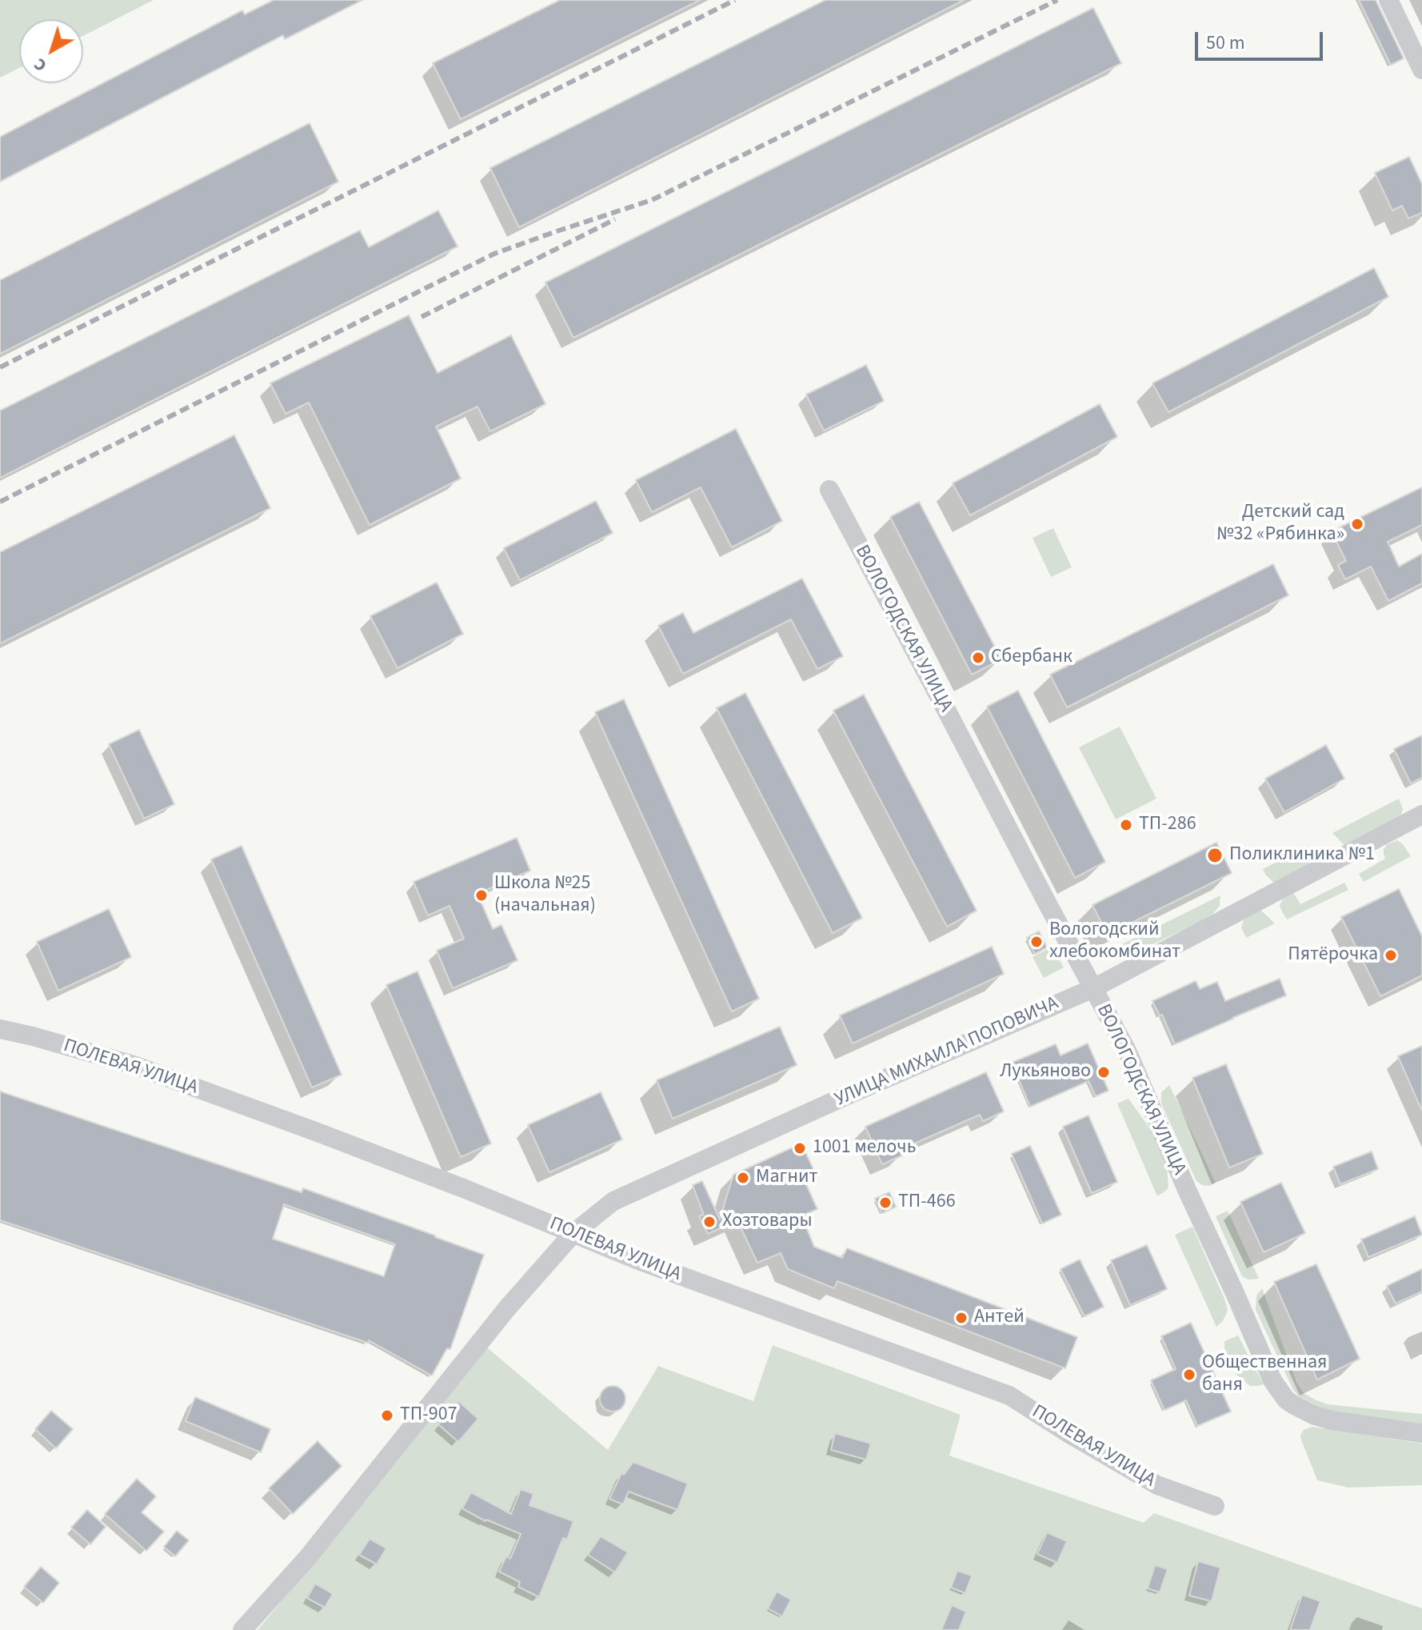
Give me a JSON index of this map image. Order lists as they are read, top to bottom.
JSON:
{
  "streets": {
    "street": ["ВОЛОГОДСКАЯ УЛИЦА", "УЛИЦА МИХАИЛА ПОПОВИЧА", "ПОЛЕВАЯ УЛИЦА"]
  },
  "crossings": [
    ["ВОЛОГОДСКАЯ УЛИЦА", "УЛИЦА МИХАИЛА ПОПОВИЧА"],
    ["УЛИЦА МИХАИЛА ПОПОВИЧА", "ПОЛЕВАЯ УЛИЦА"]
  ],
  "places": [
    "Детский сад №32 «Рябинка»",
    "Сбербанк",
    "ТП-286",
    "Поликлиника №1",
    "Школа №25 (начальная)",
    "Вологодский хлебокомбинат",
    "Пятёрочка",
    "Лукьяново",
    "1001 мелочь",
    "Магнит",
    "ТП-466",
    "Хозтовары",
    "Антей",
    "Общественная баня",
    "ТП-907"
  ],
  "scale_bar": "50 m",
  "north": "bottom left"
}
